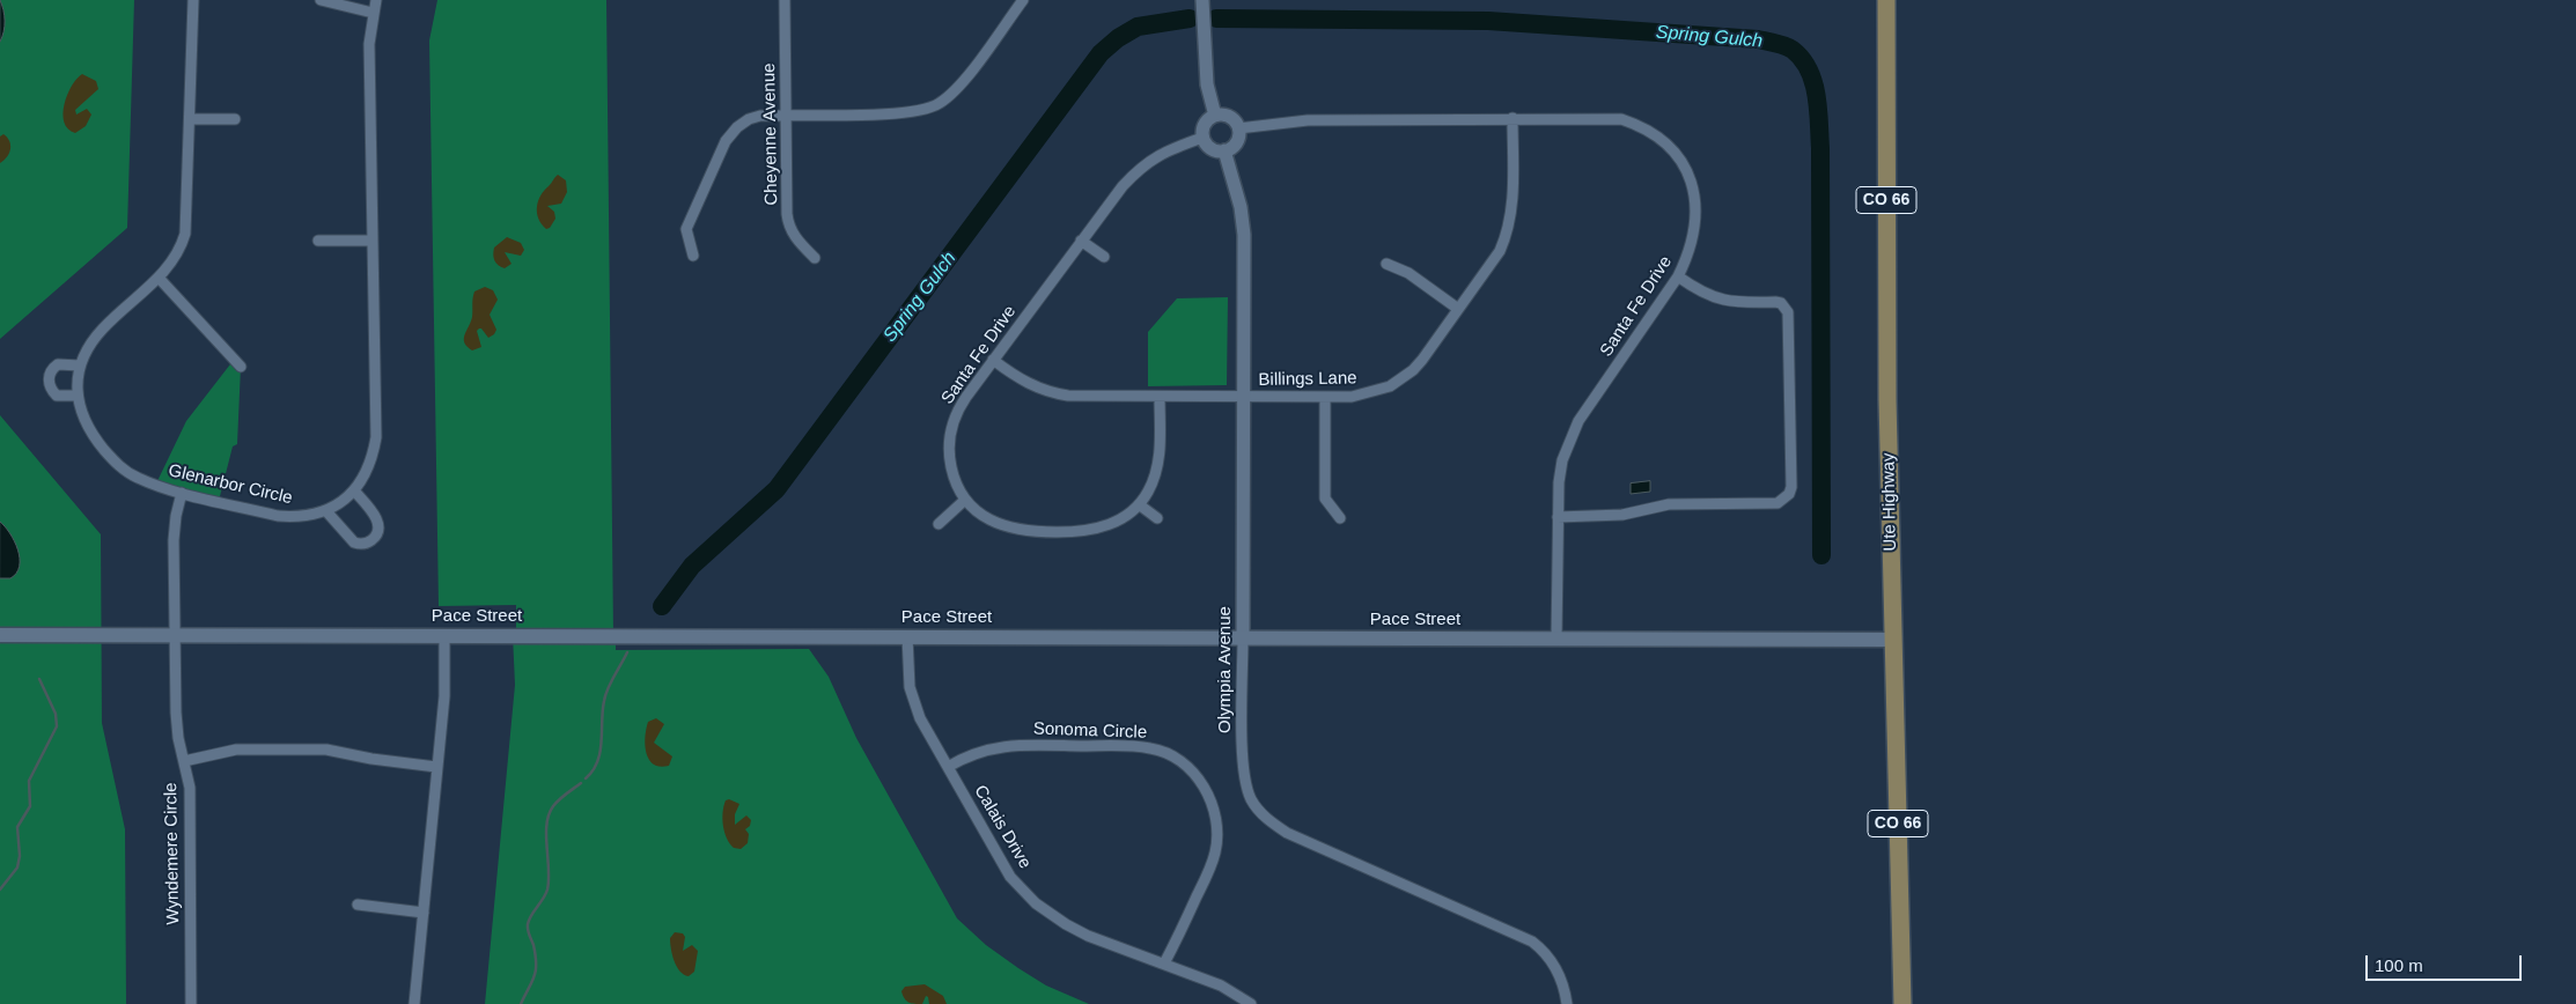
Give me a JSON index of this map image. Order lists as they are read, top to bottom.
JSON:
{
  "streets": {
    "main road": ["CO 66", "Ute Highway", "Pace Street"],
    "street": [
      "Cheyenne Avenue",
      "Santa Fe Drive",
      "Billings Lane",
      "Glenarbor Circle",
      "Olympia Avenue",
      "Sonoma Circle",
      "Calais Drive",
      "Wyndemere Circle"
    ]
  },
  "crossings": [
    ["Santa Fe Drive", "Billings Lane"],
    ["Santa Fe Drive", "Pace Street"],
    ["Santa Fe Drive", "Olympia Avenue"],
    ["Billings Lane", "Olympia Avenue"],
    ["Glenarbor Circle", "Wyndemere Circle"],
    ["Ute Highway", "Pace Street"],
    ["Pace Street", "Olympia Avenue"],
    ["Pace Street", "Calais Drive"],
    ["Pace Street", "Wyndemere Circle"],
    ["Sonoma Circle", "Calais Drive"]
  ],
  "water": ["Spring Gulch"],
  "scale_bar": "100 m"
}
